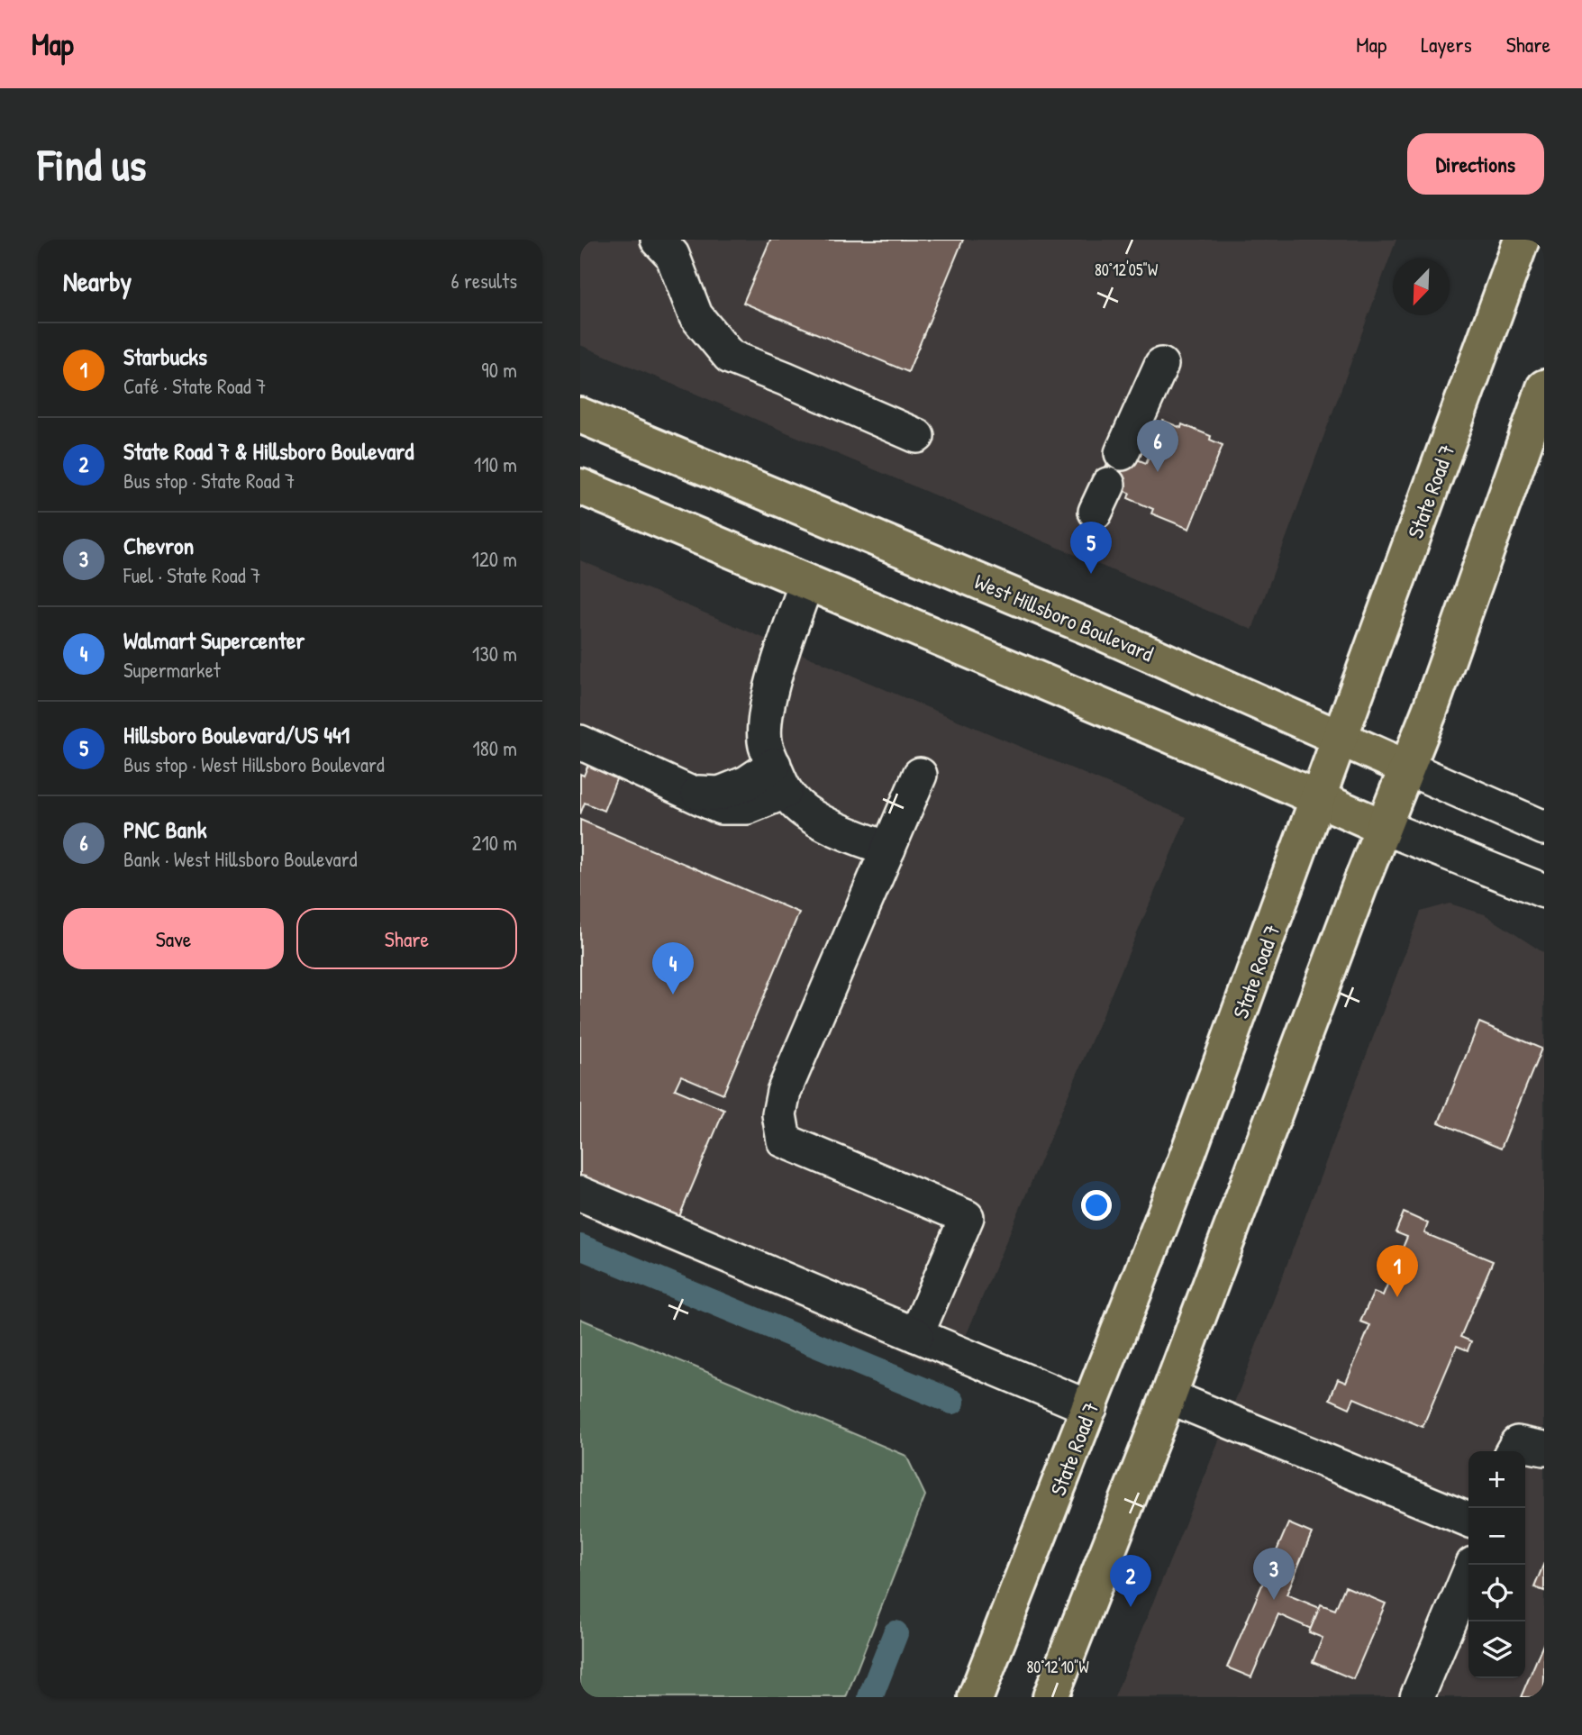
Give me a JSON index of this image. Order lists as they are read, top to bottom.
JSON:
{
  "streets": {
    "main road": ["State Road 7", "West Hillsboro Boulevard"]
  },
  "crossings": [
    ["State Road 7", "West Hillsboro Boulevard"]
  ],
  "north": "bottom left",
  "page": {
    "header": "Map",
    "nav": ["Map", "Layers", "Share"],
    "buttons": [
      "Directions",
      ["Save", "Share"]
    ],
    "title": "Find us",
    "heading": ["Nearby", "6 results"],
    "list": [
      {
        "mark": "1",
        "name": "Starbucks",
        "note": "Café · State Road 7",
        "value": "90 m"
      },
      {
        "mark": "2",
        "name": "State Road 7 & Hillsboro Boulevard",
        "note": "Bus stop · State Road 7",
        "value": "110 m"
      },
      {
        "mark": "3",
        "name": "Chevron",
        "note": "Fuel · State Road 7",
        "value": "120 m"
      },
      {
        "mark": "4",
        "name": "Walmart Supercenter",
        "note": "Supermarket",
        "value": "130 m"
      },
      {
        "mark": "5",
        "name": "Hillsboro Boulevard/US 441",
        "note": "Bus stop · West Hillsboro Boulevard",
        "value": "180 m"
      },
      {
        "mark": "6",
        "name": "PNC Bank",
        "note": "Bank · West Hillsboro Boulevard",
        "value": "210 m"
      }
    ],
    "pins": [
      "6",
      "5",
      "4",
      "1",
      "3",
      "2"
    ],
    "map_buttons": ["+", "−"]
  },
  "coordinates": ["80°12'05\"W", "80°12'10\"W"]
}
